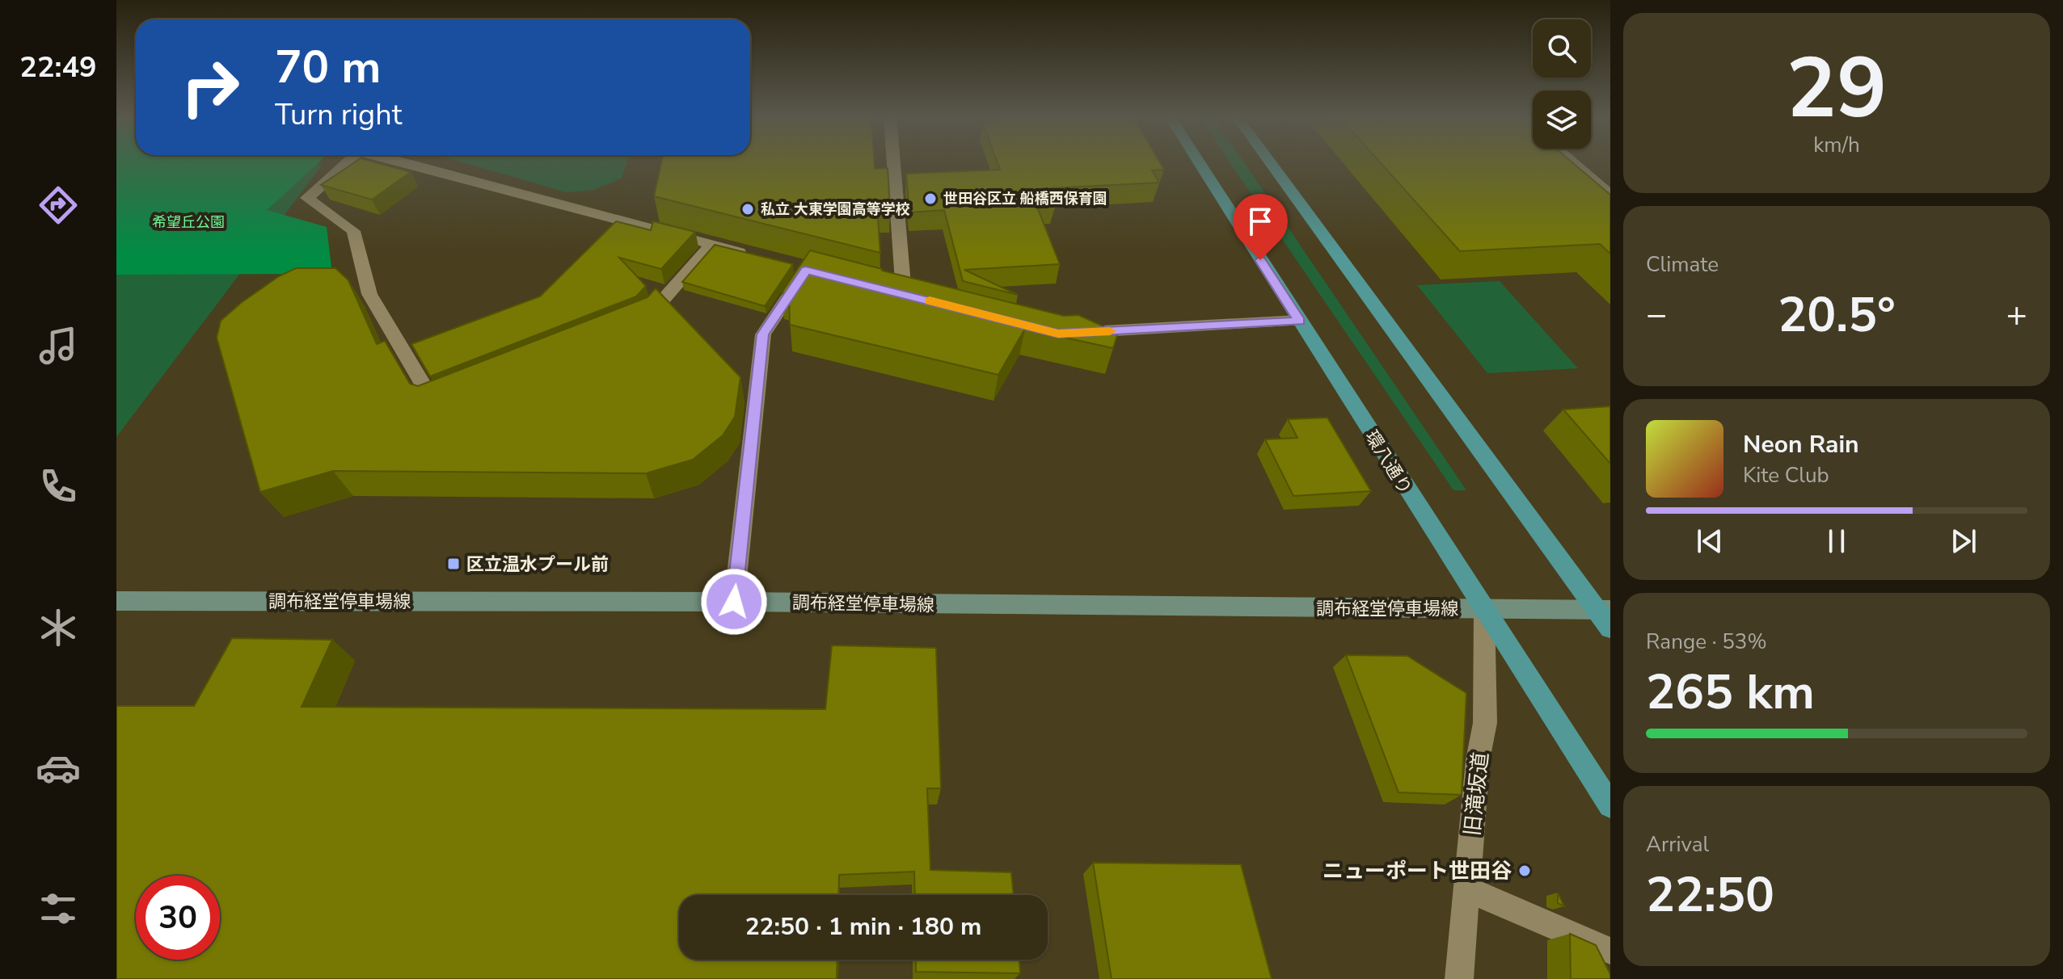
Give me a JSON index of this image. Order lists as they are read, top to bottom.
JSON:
{
  "streets": {
    "main road": ["環八通り", "調布経堂停車場線"],
    "street": ["旧滝坂道"]
  },
  "crossings": [
    ["環八通り", "調布経堂停車場線"],
    ["環八通り", "旧滝坂道"],
    ["調布経堂停車場線", "旧滝坂道"]
  ],
  "parks": ["希望丘公園"],
  "places": {
    "other": ["世田谷区立 船橋西保育園", "私立 大東学園高等学校", "ニューポート世田谷"],
    "transit": ["区立温水プール前"]
  },
  "page": {
    "tabs": "22:49",
    "tile": [
      ["29", "km/h"],
      "Climate",
      ["Range · 53%", "265 km"],
      ["Arrival", "22:50"]
    ],
    "turn": ["70 m", "Turn right"],
    "heat": ["−", "20.5°", "+"],
    "song": ["Neon Rain", "Kite Club"],
    "limit": "30",
    "trip": "22:50 · 1 min · 180 m"
  }
}
